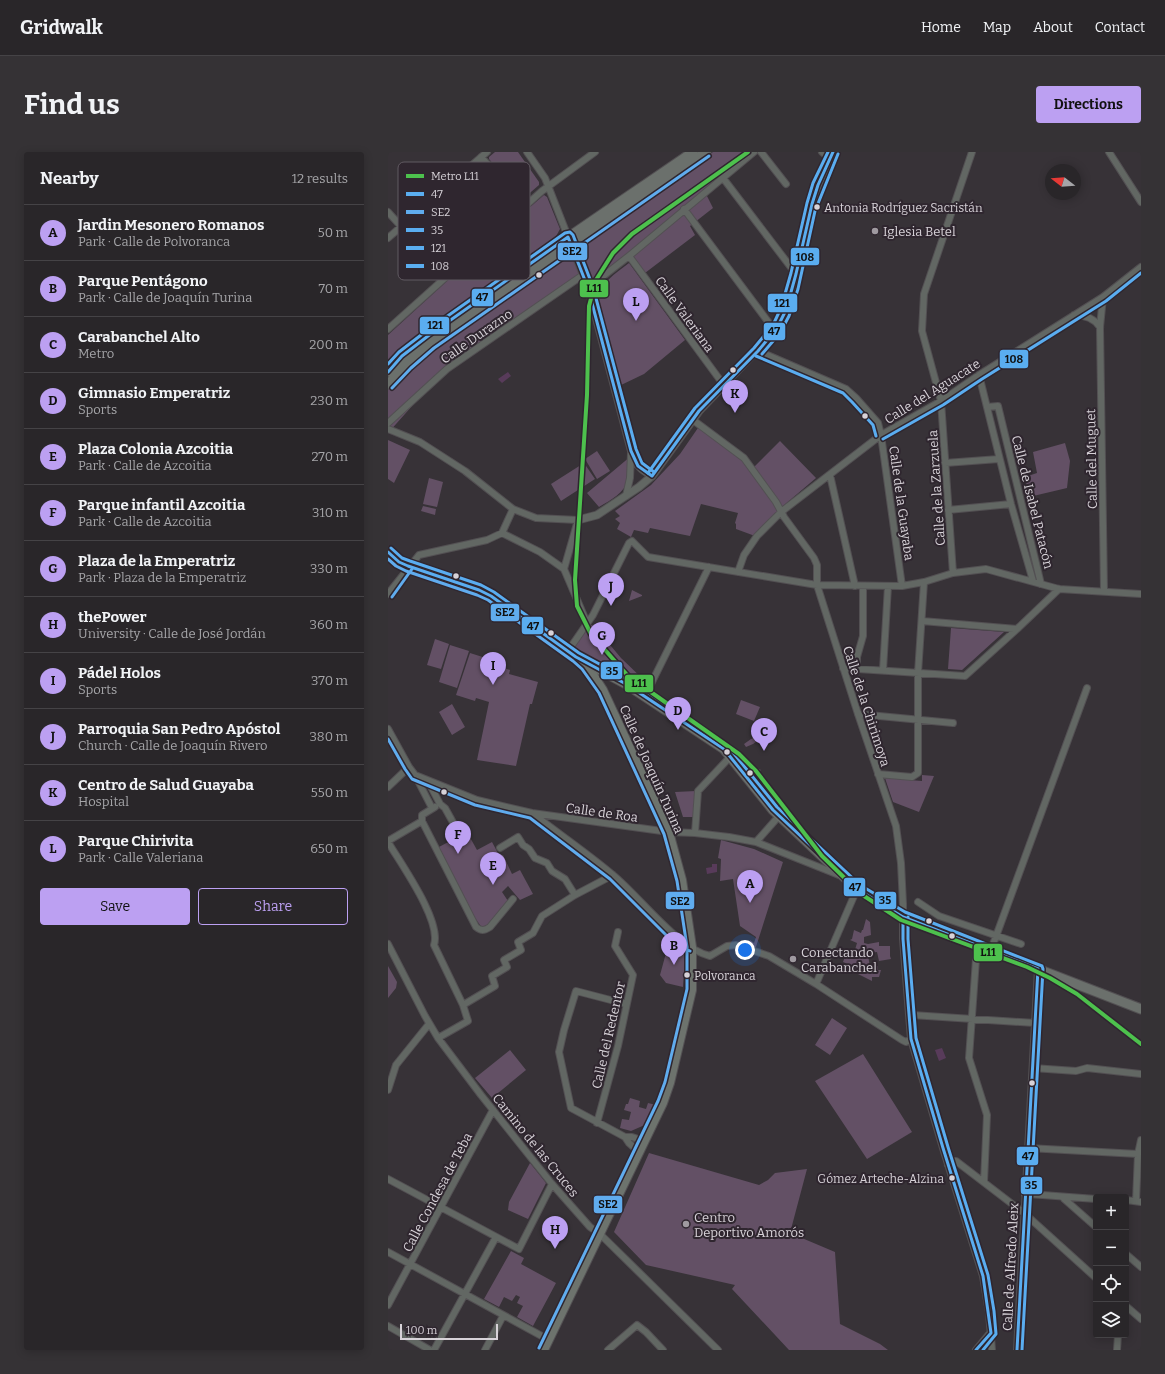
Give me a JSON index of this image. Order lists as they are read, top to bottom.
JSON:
{
  "streets": {
    "main road": ["Calle de Joaquín Turina"],
    "street": [
      "Calle Valeriana",
      "Calle Durazno",
      "Calle del Aguacate",
      "Calle del Muguet",
      "Calle de la Zarzuela",
      "Calle de Isabel Patacón",
      "Calle de la Guayaba",
      "Calle de la Chirimoya",
      "Calle de Roa",
      "Calle del Redentor",
      "Camino de las Cruces",
      "Calle Condesa de Teba",
      "Calle de Alfredo Aleix"
    ]
  },
  "crossings": [
    ["Calle del Aguacate", "Calle del Muguet"],
    ["Calle del Aguacate", "Calle de la Zarzuela"],
    ["Calle del Aguacate", "Calle de Isabel Patacón"],
    ["Calle del Aguacate", "Calle de la Guayaba"],
    ["Calle del Aguacate", "Calle de la Chirimoya"],
    ["Calle de Joaquín Turina", "Calle de Roa"],
    ["Calle de Joaquín Turina", "Camino de las Cruces"],
    ["Camino de las Cruces", "Calle Condesa de Teba"]
  ],
  "places": [
    "Antonia Rodríguez Sacristán",
    "Iglesia Betel",
    "Conectando Carabanchel",
    "Polvoranca",
    "Gómez Arteche-Alzina",
    "Centro Deportivo Amorós"
  ],
  "lines": [
    "metro line L11",
    "transit line 47",
    "transit line 121",
    "transit line 108",
    "transit line SE2",
    "transit line 35"
  ],
  "legend": [
    "Metro L11",
    "47",
    "SE2",
    "35",
    "121",
    "108"
  ],
  "scale_bar": "100 m",
  "north": "left",
  "page": {
    "header": "Gridwalk",
    "nav": [
      "Home",
      "Map",
      "About",
      "Contact"
    ],
    "buttons": [
      "Directions",
      ["Save", "Share"]
    ],
    "title": "Find us",
    "heading": ["Nearby", "12 results"],
    "list": [
      {
        "mark": "A",
        "name": "Jardin Mesonero Romanos",
        "note": "Park · Calle de Polvoranca",
        "value": "50 m"
      },
      {
        "mark": "B",
        "name": "Parque Pentágono",
        "note": "Park · Calle de Joaquín Turina",
        "value": "70 m"
      },
      {
        "mark": "C",
        "name": "Carabanchel Alto",
        "note": "Metro",
        "value": "200 m"
      },
      {
        "mark": "D",
        "name": "Gimnasio Emperatriz",
        "note": "Sports",
        "value": "230 m"
      },
      {
        "mark": "E",
        "name": "Plaza Colonia Azcoitia",
        "note": "Park · Calle de Azcoitia",
        "value": "270 m"
      },
      {
        "mark": "F",
        "name": "Parque infantil Azcoitia",
        "note": "Park · Calle de Azcoitia",
        "value": "310 m"
      },
      {
        "mark": "G",
        "name": "Plaza de la Emperatriz",
        "note": "Park · Plaza de la Emperatriz",
        "value": "330 m"
      },
      {
        "mark": "H",
        "name": "thePower",
        "note": "University · Calle de José Jordán",
        "value": "360 m"
      },
      {
        "mark": "I",
        "name": "Pádel Holos",
        "note": "Sports",
        "value": "370 m"
      },
      {
        "mark": "J",
        "name": "Parroquia San Pedro Apóstol",
        "note": "Church · Calle de Joaquín Rivero",
        "value": "380 m"
      },
      {
        "mark": "K",
        "name": "Centro de Salud Guayaba",
        "note": "Hospital",
        "value": "550 m"
      },
      {
        "mark": "L",
        "name": "Parque Chirivita",
        "note": "Park · Calle Valeriana",
        "value": "650 m"
      }
    ],
    "pins": [
      "L",
      "K",
      "J",
      "G",
      "I",
      "D",
      "C",
      "F",
      "E",
      "A",
      "B",
      "H"
    ],
    "map_buttons": ["+", "−"],
    "scale": "100 m"
  }
}
